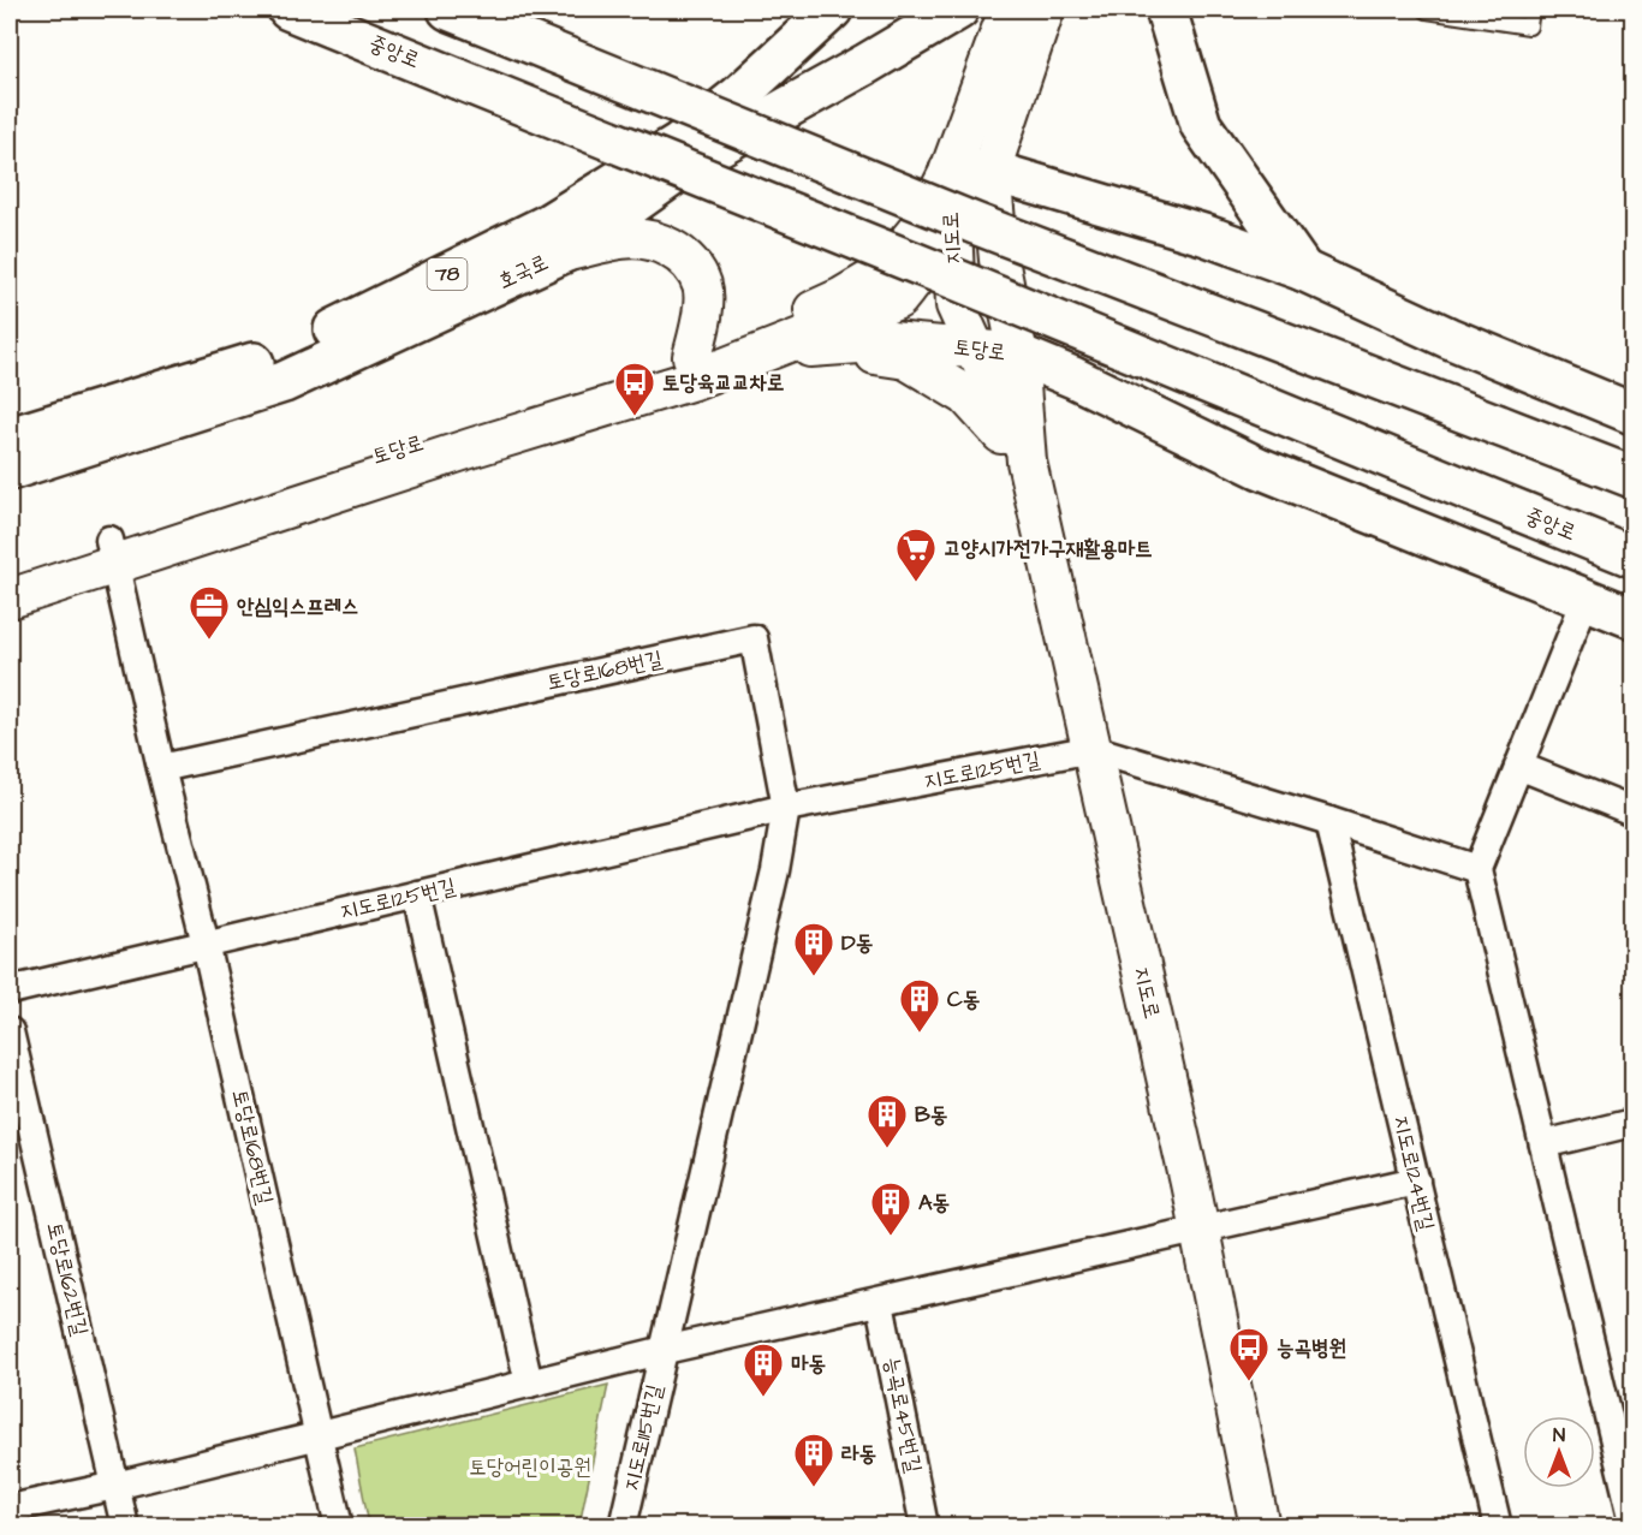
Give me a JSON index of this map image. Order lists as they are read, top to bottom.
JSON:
{
  "streets": {
    "main road": [
      "중앙로",
      "지도로",
      "호국로",
      "78",
      "토당로"
    ],
    "street": [
      "토당로168번길",
      "지도로125번길",
      "지도로124번길",
      "토당로162번길",
      "능곡로45번길",
      "지도로115번길"
    ]
  },
  "crossings": [
    ["지도로", "토당로"],
    ["지도로", "지도로125번길"],
    ["토당로", "토당로168번길"],
    ["토당로168번길", "지도로125번길"]
  ],
  "parks": ["토당어린이공원"],
  "places": {
    "bus stop": ["토당육교교차로", "능곡병원"],
    "supermarket": ["고양시가전가구재활용마트"],
    "office": ["안심익스프레스"],
    "building": [
      "D동",
      "C동",
      "B동",
      "A동",
      "마동",
      "라동"
    ]
  },
  "north": "top"
}
